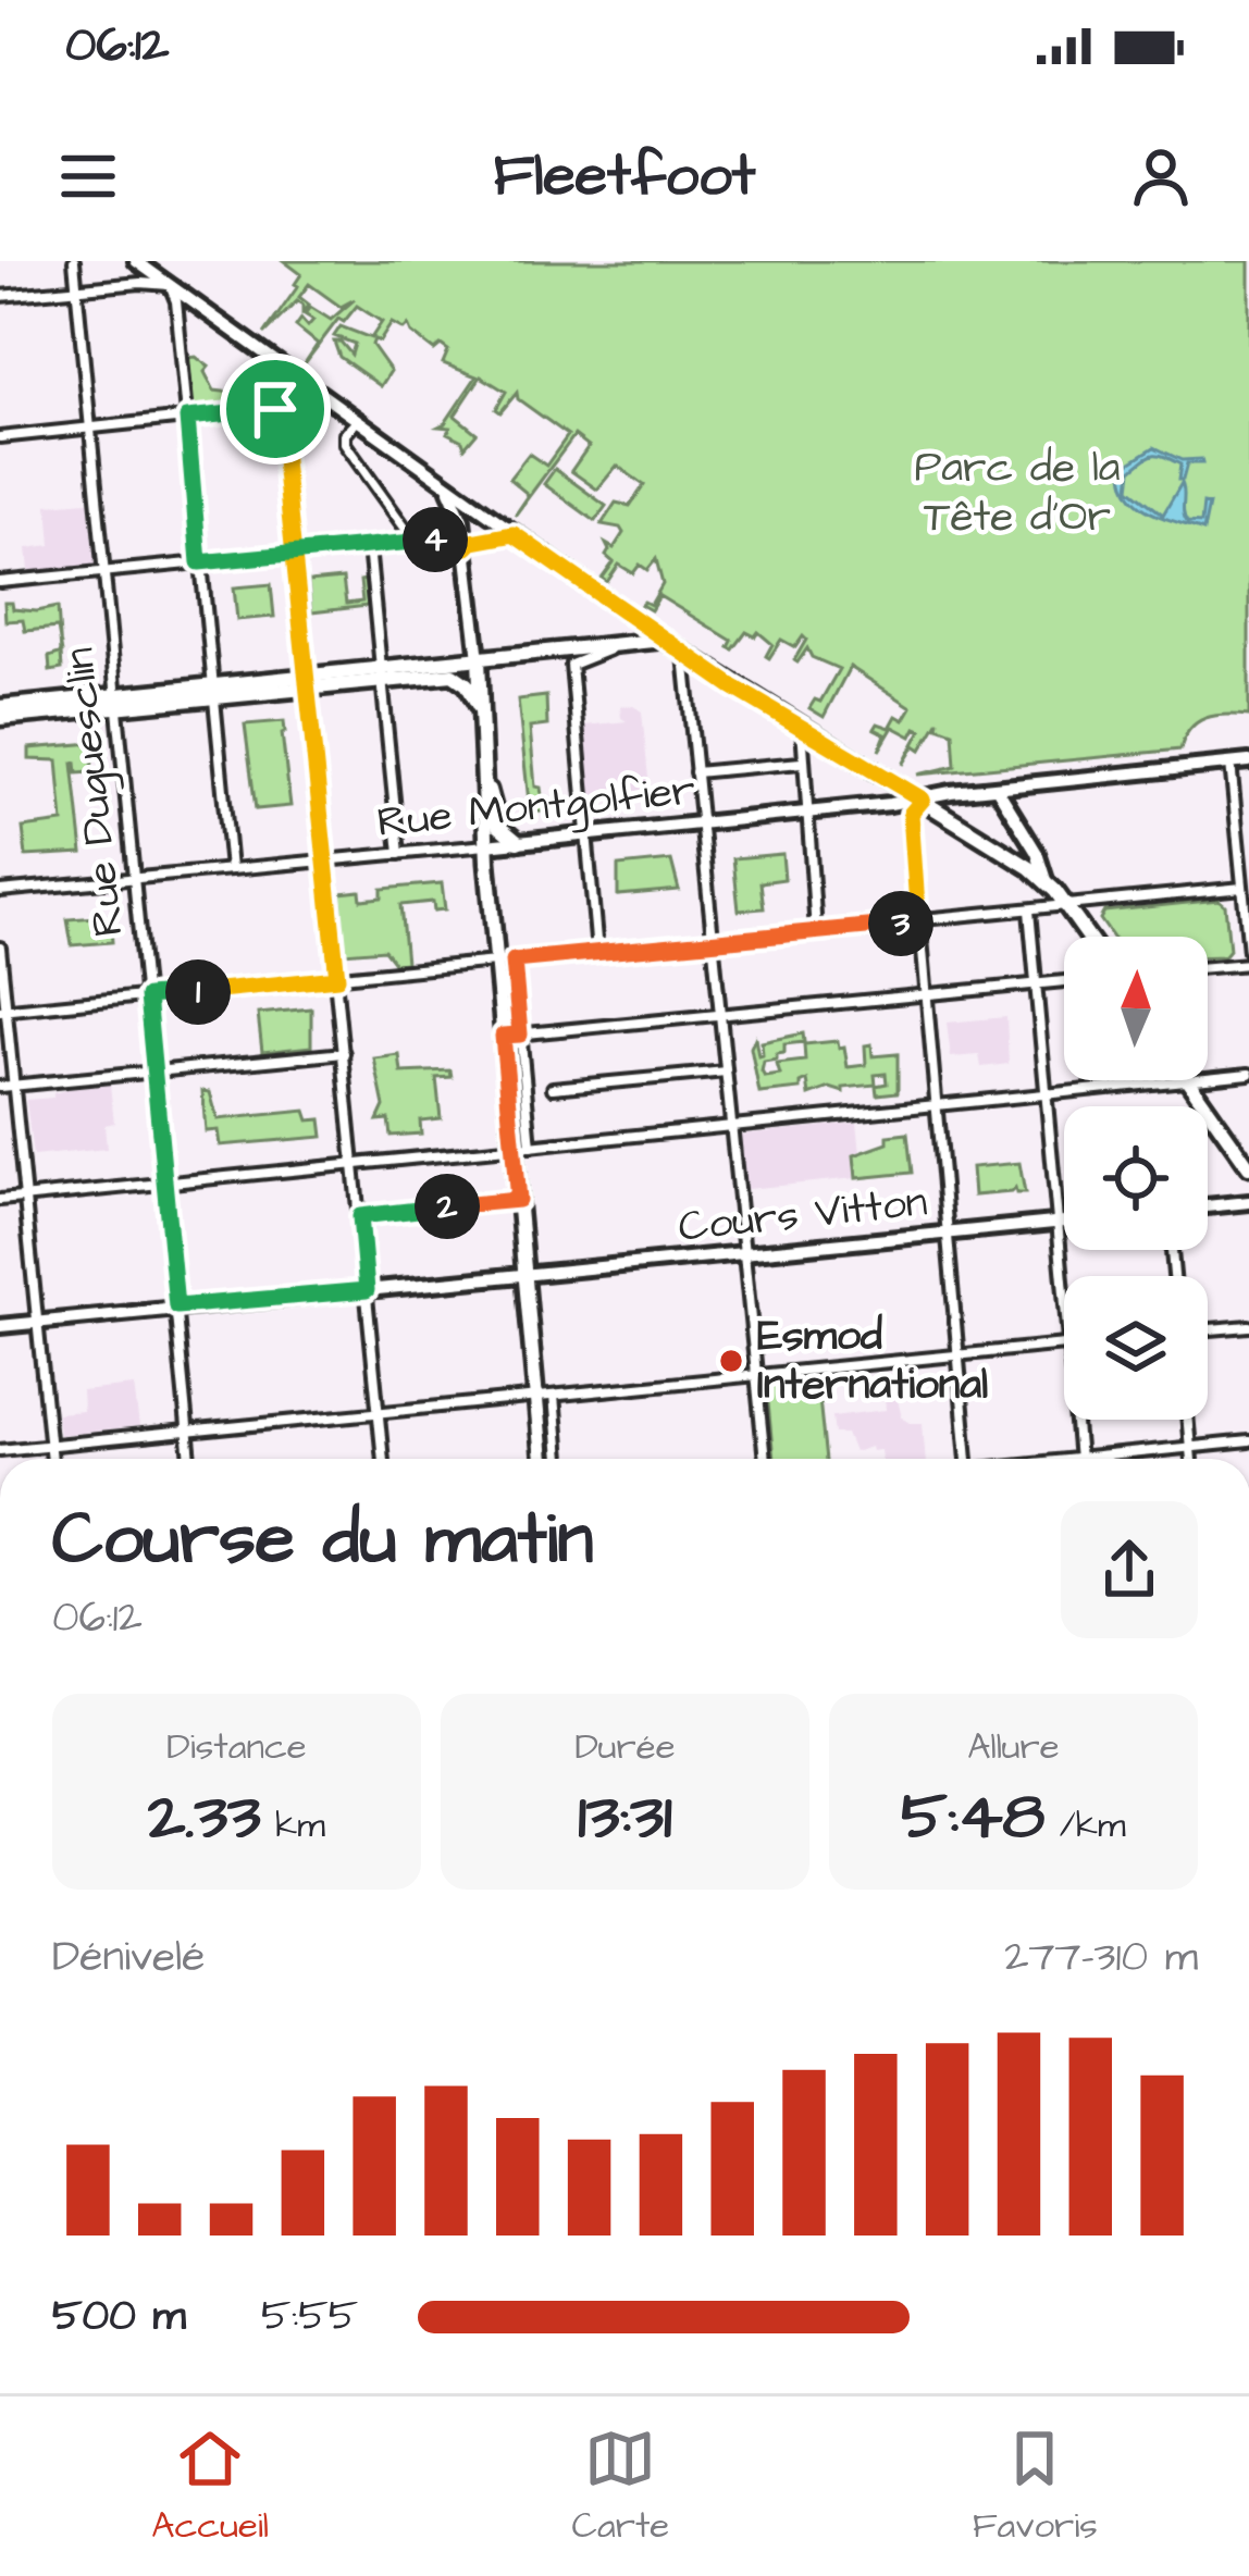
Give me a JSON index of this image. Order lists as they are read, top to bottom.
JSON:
{
  "streets": {
    "main road": ["Rue Montgolfier", "Cours Vitton"],
    "street": ["Rue Duguesclin"]
  },
  "crossings": [
    ["Rue Duguesclin", "Rue Montgolfier"],
    ["Rue Duguesclin", "Cours Vitton"]
  ],
  "parks": ["Parc de la Tête d'Or"],
  "places": ["Esmod International"],
  "north": "top",
  "page": {
    "status": "06:12",
    "header": "Fleetfoot",
    "pins": [
      "4",
      "3",
      "1",
      "2"
    ],
    "heading": ["Course du matin", "06:12"],
    "stats": [
      ["Distance", "2.33 km"],
      ["Durée", "13:31"],
      ["Allure", "5:48 /km"]
    ],
    "chart": ["Dénivelé", "277–310 m"],
    "list": [
      {
        "name": "500 m",
        "note": "5:55"
      }
    ],
    "tabs": ["Accueil", "Carte", "Favoris"]
  }
}
